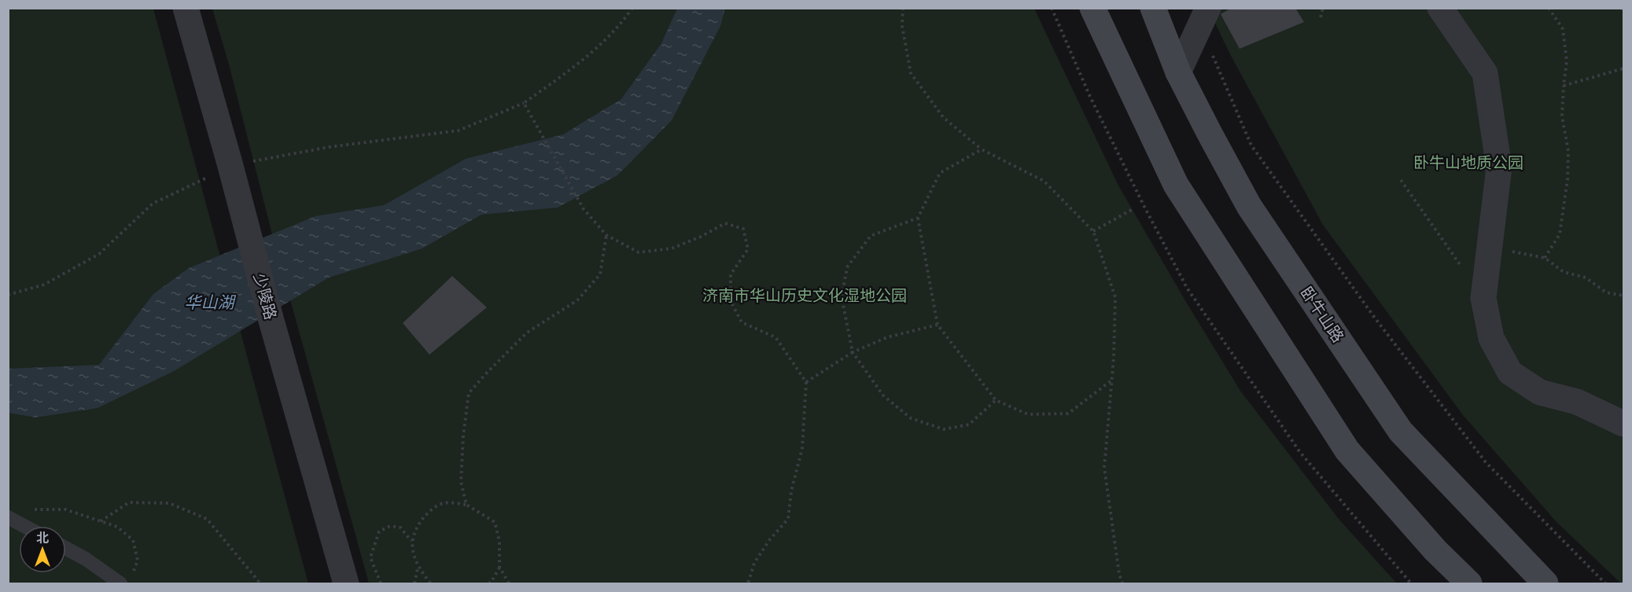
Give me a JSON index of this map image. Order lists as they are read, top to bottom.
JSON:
{
  "streets": {
    "main road": ["卧牛山路"],
    "street": ["少陵路"]
  },
  "water": ["华山湖"],
  "parks": ["卧牛山地质公园", "济南市华山历史文化湿地公园"],
  "north": "top"
}
